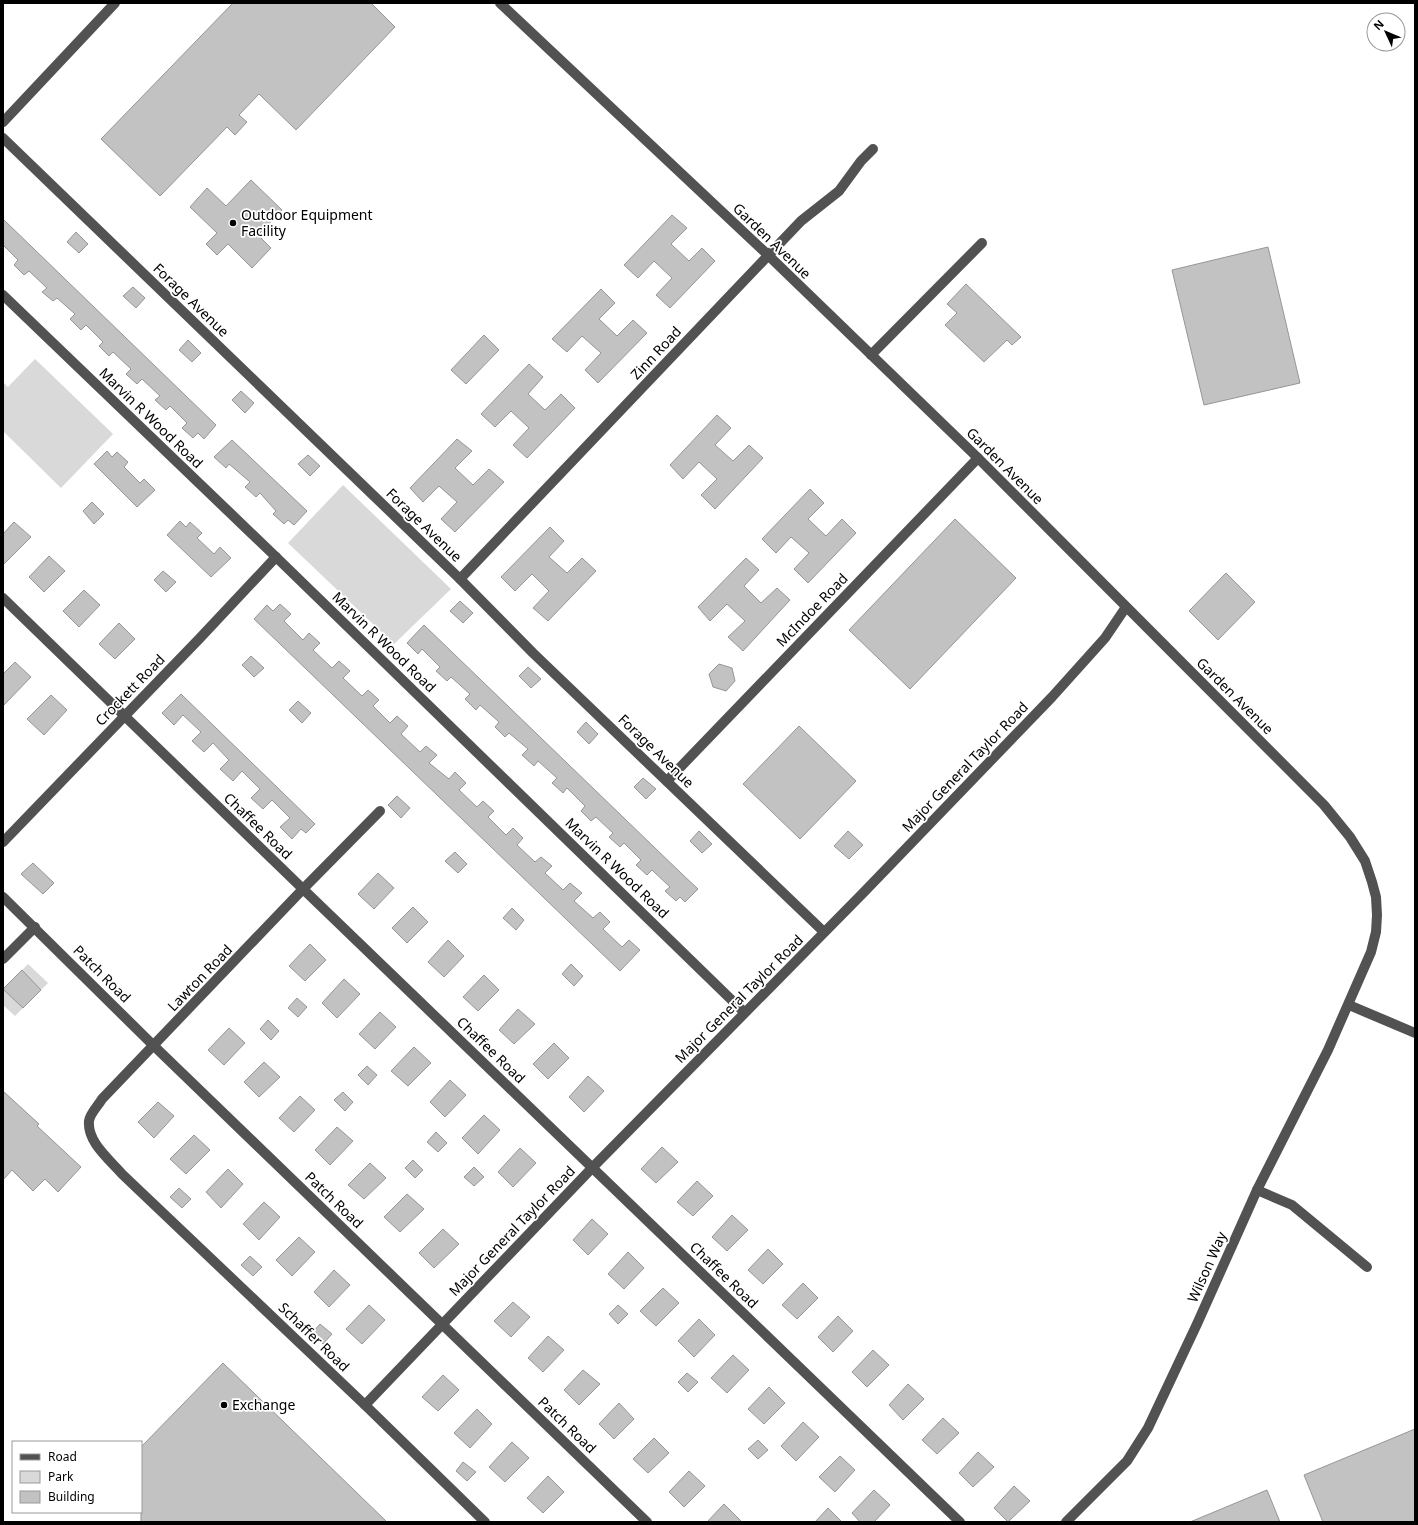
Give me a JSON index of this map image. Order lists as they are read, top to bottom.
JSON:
{
  "streets": {
    "street": [
      "Garden Avenue",
      "Forage Avenue",
      "Zinn Road",
      "Marvin R Wood Road",
      "McIndoe Road",
      "Crockett Road",
      "Major General Taylor Road",
      "Chaffee Road",
      "Patch Road",
      "Lawton Road",
      "Wilson Way",
      "Schaffer Road"
    ]
  },
  "crossings": [
    ["Garden Avenue", "Zinn Road"],
    ["Garden Avenue", "McIndoe Road"],
    ["Garden Avenue", "Major General Taylor Road"],
    ["Garden Avenue", "Wilson Way"],
    ["Forage Avenue", "Zinn Road"],
    ["Forage Avenue", "McIndoe Road"],
    ["Forage Avenue", "Major General Taylor Road"],
    ["Marvin R Wood Road", "Crockett Road"],
    ["Marvin R Wood Road", "Major General Taylor Road"],
    ["Crockett Road", "Chaffee Road"],
    ["Major General Taylor Road", "Chaffee Road"],
    ["Major General Taylor Road", "Patch Road"],
    ["Major General Taylor Road", "Schaffer Road"],
    ["Chaffee Road", "Lawton Road"],
    ["Patch Road", "Lawton Road"],
    ["Lawton Road", "Schaffer Road"]
  ],
  "places": ["Outdoor Equipment Facility", "Exchange"],
  "legend": ["Road", "Park", "Building"],
  "north": "top left"
}
